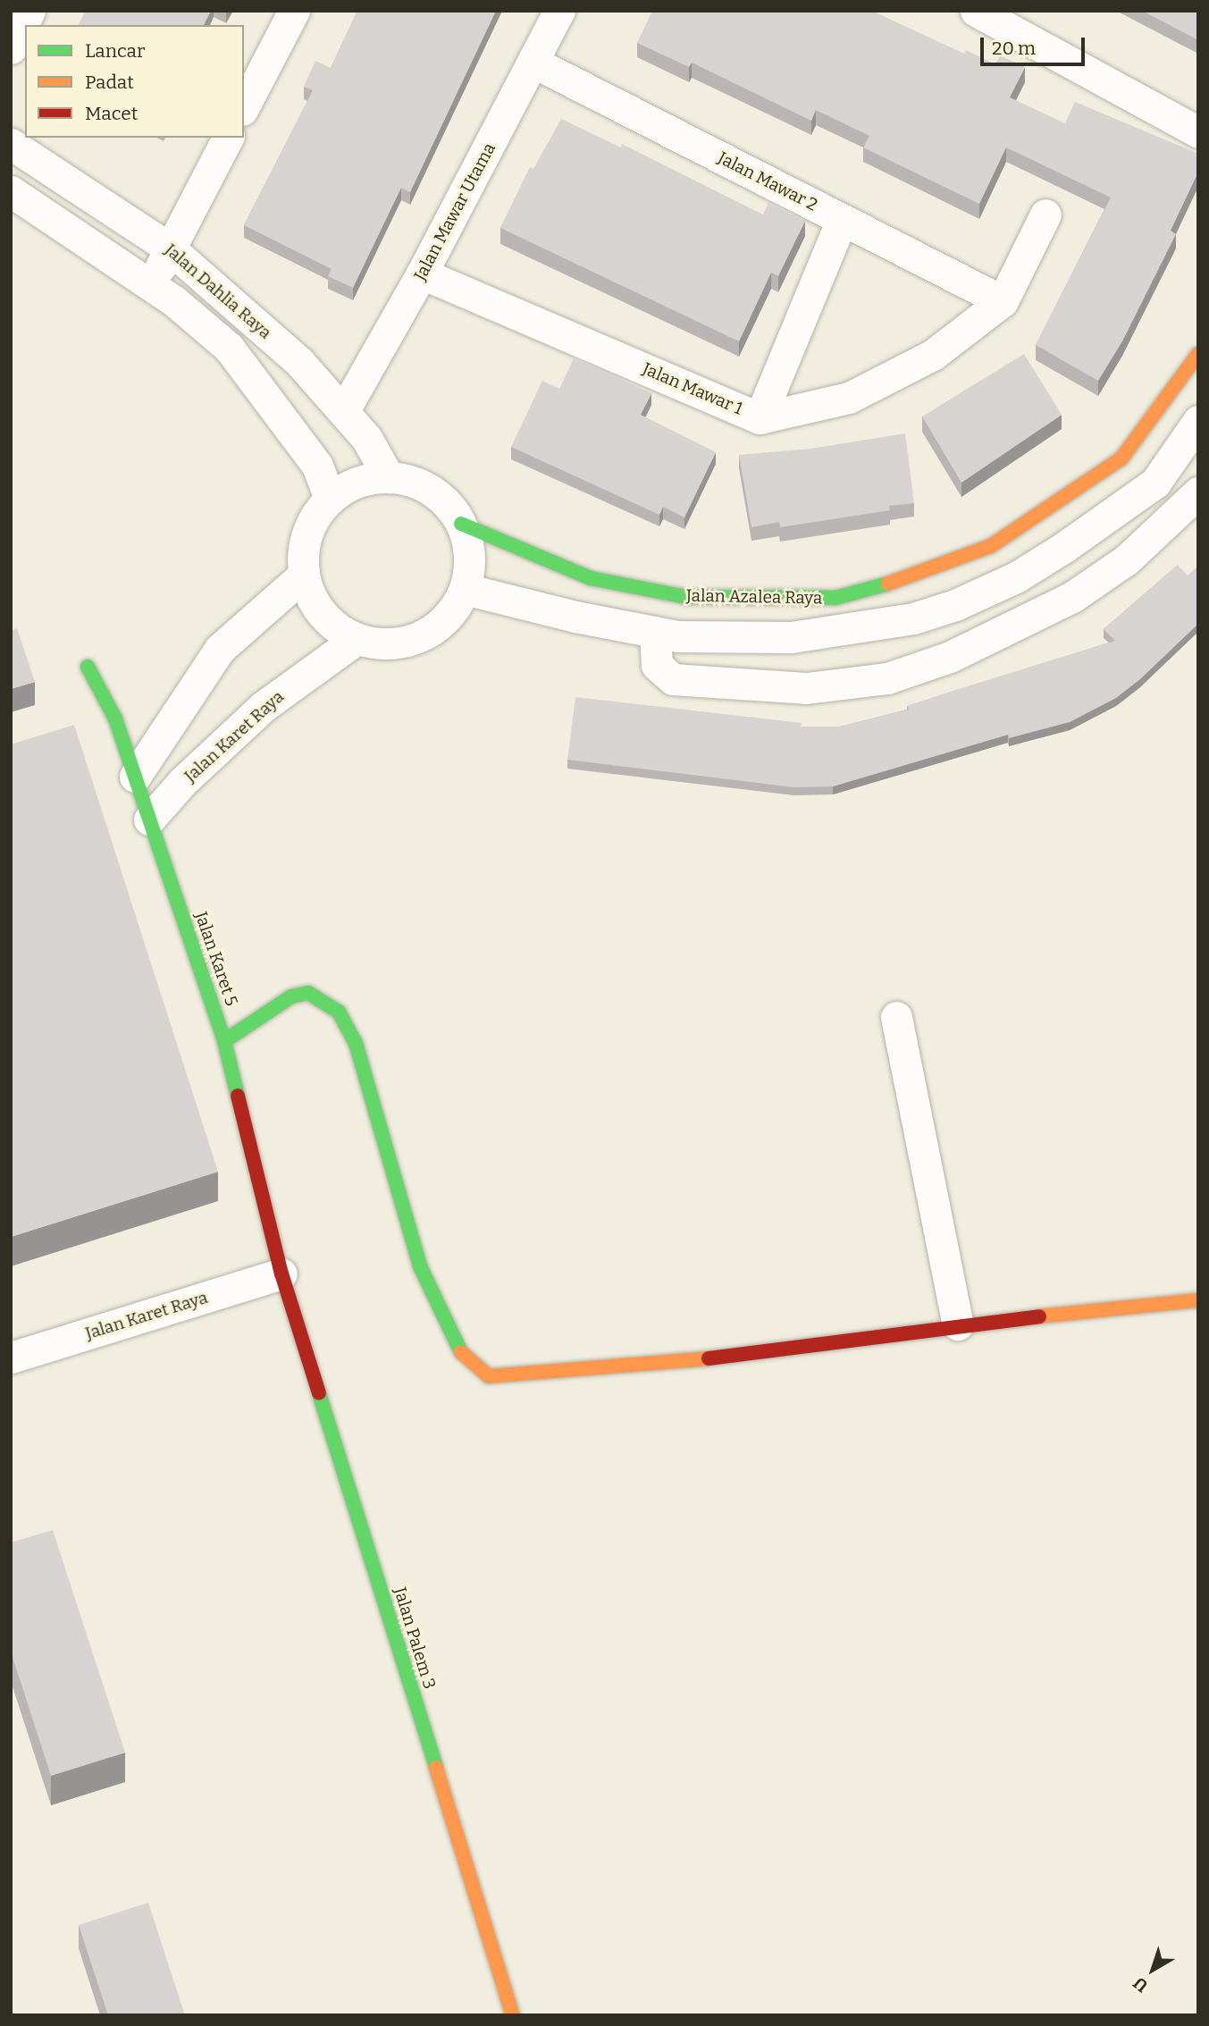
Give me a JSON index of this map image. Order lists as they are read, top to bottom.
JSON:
{
  "streets": {
    "street": [
      "Jalan Mawar 2",
      "Jalan Mawar Utama",
      "Jalan Dahlia Raya",
      "Jalan Mawar 1",
      "Jalan Azalea Raya",
      "Jalan Karet Raya",
      "Jalan Karet 5",
      "Jalan Palem 3"
    ]
  },
  "crossings": [
    ["Jalan Mawar 2", "Jalan Mawar Utama"],
    ["Jalan Mawar 2", "Jalan Mawar 1"],
    ["Jalan Mawar Utama", "Jalan Dahlia Raya"],
    ["Jalan Mawar Utama", "Jalan Mawar 1"],
    ["Jalan Dahlia Raya", "Jalan Azalea Raya"],
    ["Jalan Dahlia Raya", "Jalan Karet Raya"],
    ["Jalan Azalea Raya", "Jalan Karet Raya"],
    ["Jalan Karet Raya", "Jalan Karet 5"],
    ["Jalan Karet Raya", "Jalan Palem 3"],
    ["Jalan Karet 5", "Jalan Palem 3"]
  ],
  "legend": ["Lancar", "Padat", "Macet"],
  "scale_bar": "20 m",
  "north": "bottom left"
}
